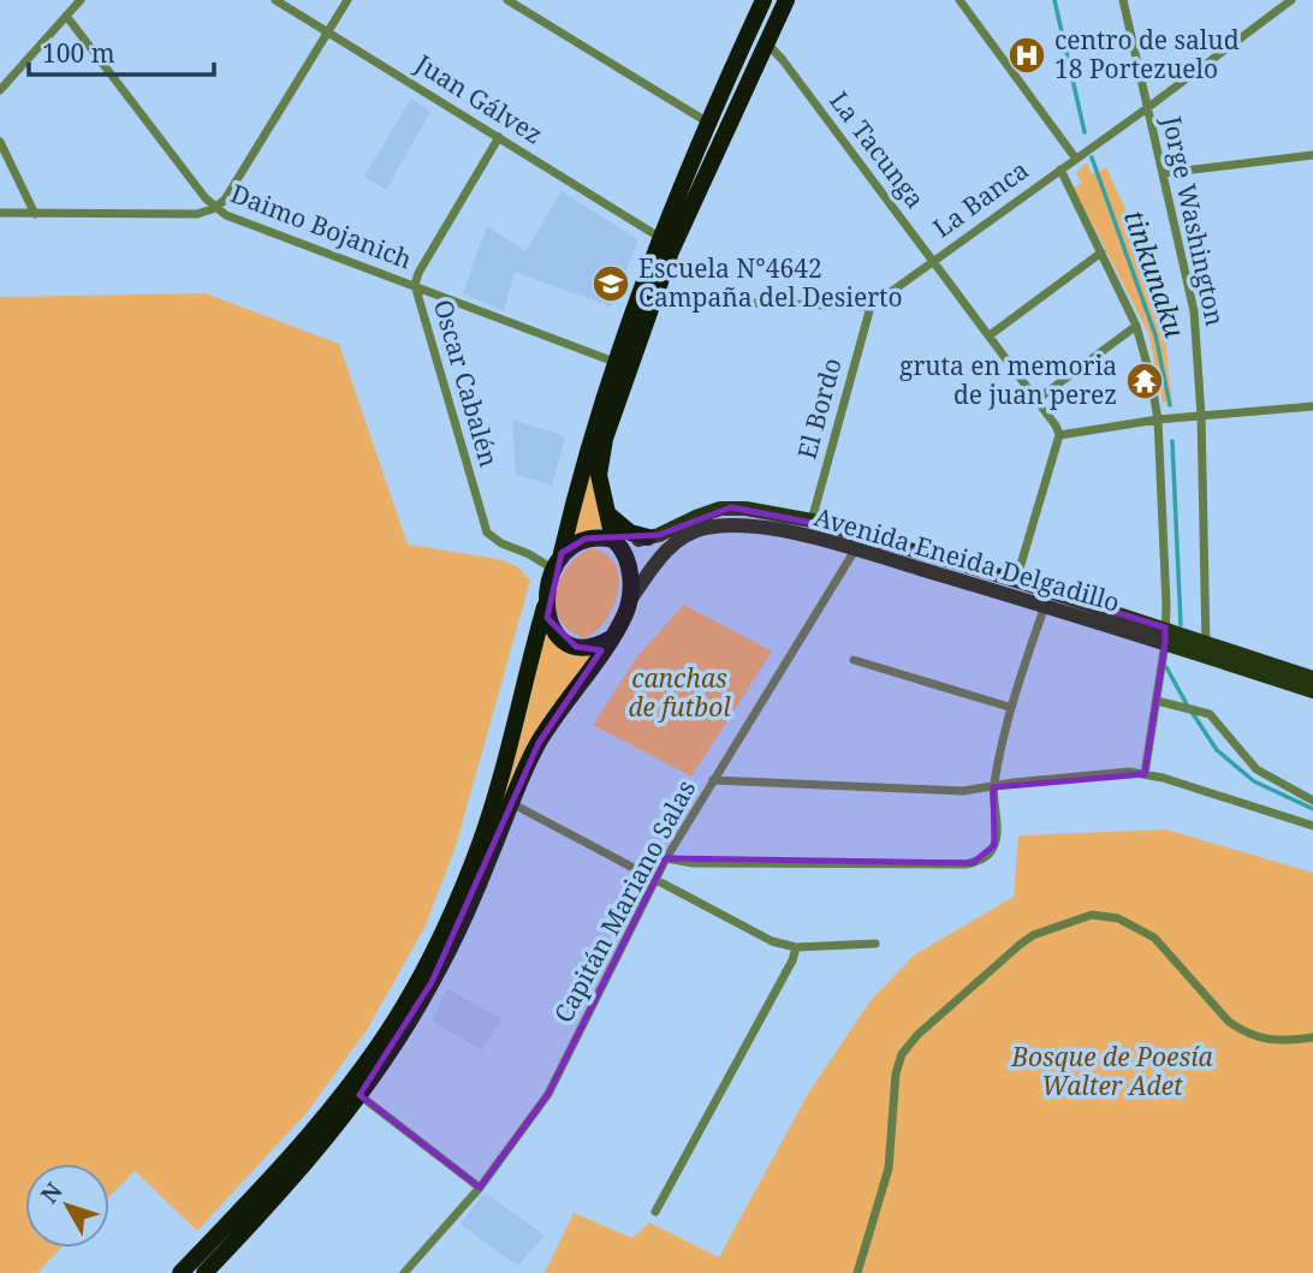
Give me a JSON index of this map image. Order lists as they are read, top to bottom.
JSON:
{
  "streets": {
    "main road": ["Avenida Eneida Delgadillo"],
    "street": [
      "Juan Gálvez",
      "La Tacunga",
      "La Banca",
      "Jorge Washington",
      "Daimo Bojanich",
      "Oscar Cabalén",
      "El Bordo",
      "Capitán Mariano Salas"
    ]
  },
  "crossings": [
    ["Juan Gálvez", "Oscar Cabalén"],
    ["La Tacunga", "La Banca"],
    ["La Banca", "Jorge Washington"],
    ["La Banca", "El Bordo"],
    ["Jorge Washington", "Avenida Eneida Delgadillo"],
    ["Daimo Bojanich", "Oscar Cabalén"],
    ["Oscar Cabalén", "Avenida Eneida Delgadillo"],
    ["El Bordo", "Avenida Eneida Delgadillo"],
    ["Avenida Eneida Delgadillo", "Capitán Mariano Salas"]
  ],
  "water": ["tinkunaku"],
  "parks": ["canchas de futbol", "Bosque de Poesía Walter Adet"],
  "places": {
    "hospital": ["centro de salud 18 Portezuelo"],
    "school or university": ["Escuela N°4642 Campaña del Desierto"],
    "temple": ["gruta en memoria de juan perez"]
  },
  "scale_bar": "100 m",
  "north": "top left"
}
